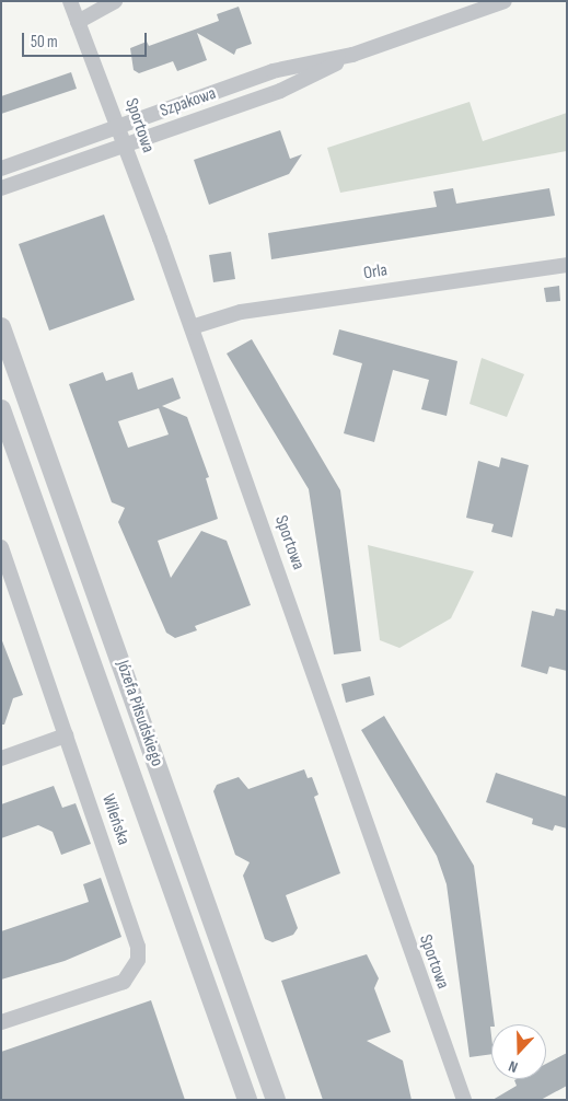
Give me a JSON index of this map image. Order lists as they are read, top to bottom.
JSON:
{
  "streets": {
    "street": [
      "Szpakowa",
      "Sportowa",
      "Orla",
      "Józefa Piłsudskiego",
      "Wileńska"
    ]
  },
  "crossings": [
    ["Szpakowa", "Sportowa"],
    ["Sportowa", "Orla"]
  ],
  "scale_bar": "50 m",
  "north": "bottom"
}
